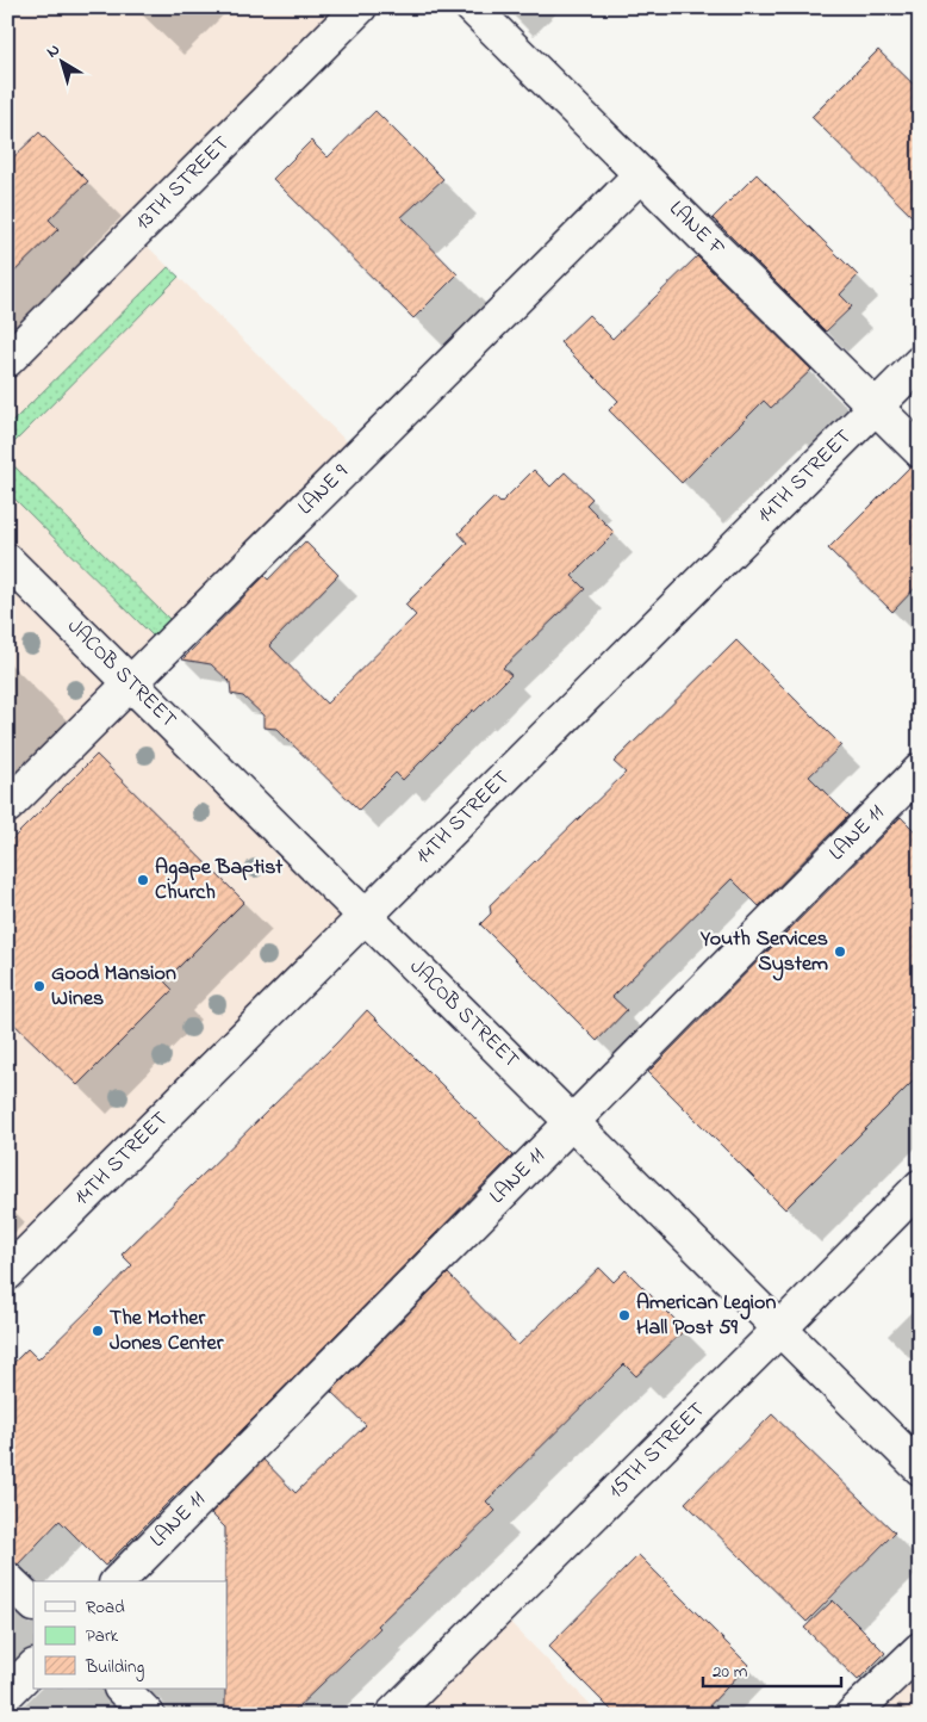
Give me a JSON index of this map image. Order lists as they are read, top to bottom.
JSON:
{
  "streets": {
    "street": [
      "13TH STREET",
      "LANE F",
      "14TH STREET",
      "LANE 9",
      "JACOB STREET",
      "LANE 11",
      "15TH STREET"
    ]
  },
  "crossings": [
    ["LANE F", "14TH STREET"],
    ["LANE F", "LANE 9"],
    ["14TH STREET", "JACOB STREET"],
    ["LANE 9", "JACOB STREET"],
    ["JACOB STREET", "LANE 11"],
    ["JACOB STREET", "15TH STREET"]
  ],
  "places": [
    "Agape Baptist Church",
    "Youth Services System",
    "Good Mansion Wines",
    "American Legion Hall Post 59",
    "The Mother Jones Center"
  ],
  "legend": ["Road", "Park", "Building"],
  "scale_bar": "20 m",
  "north": "top left"
}
